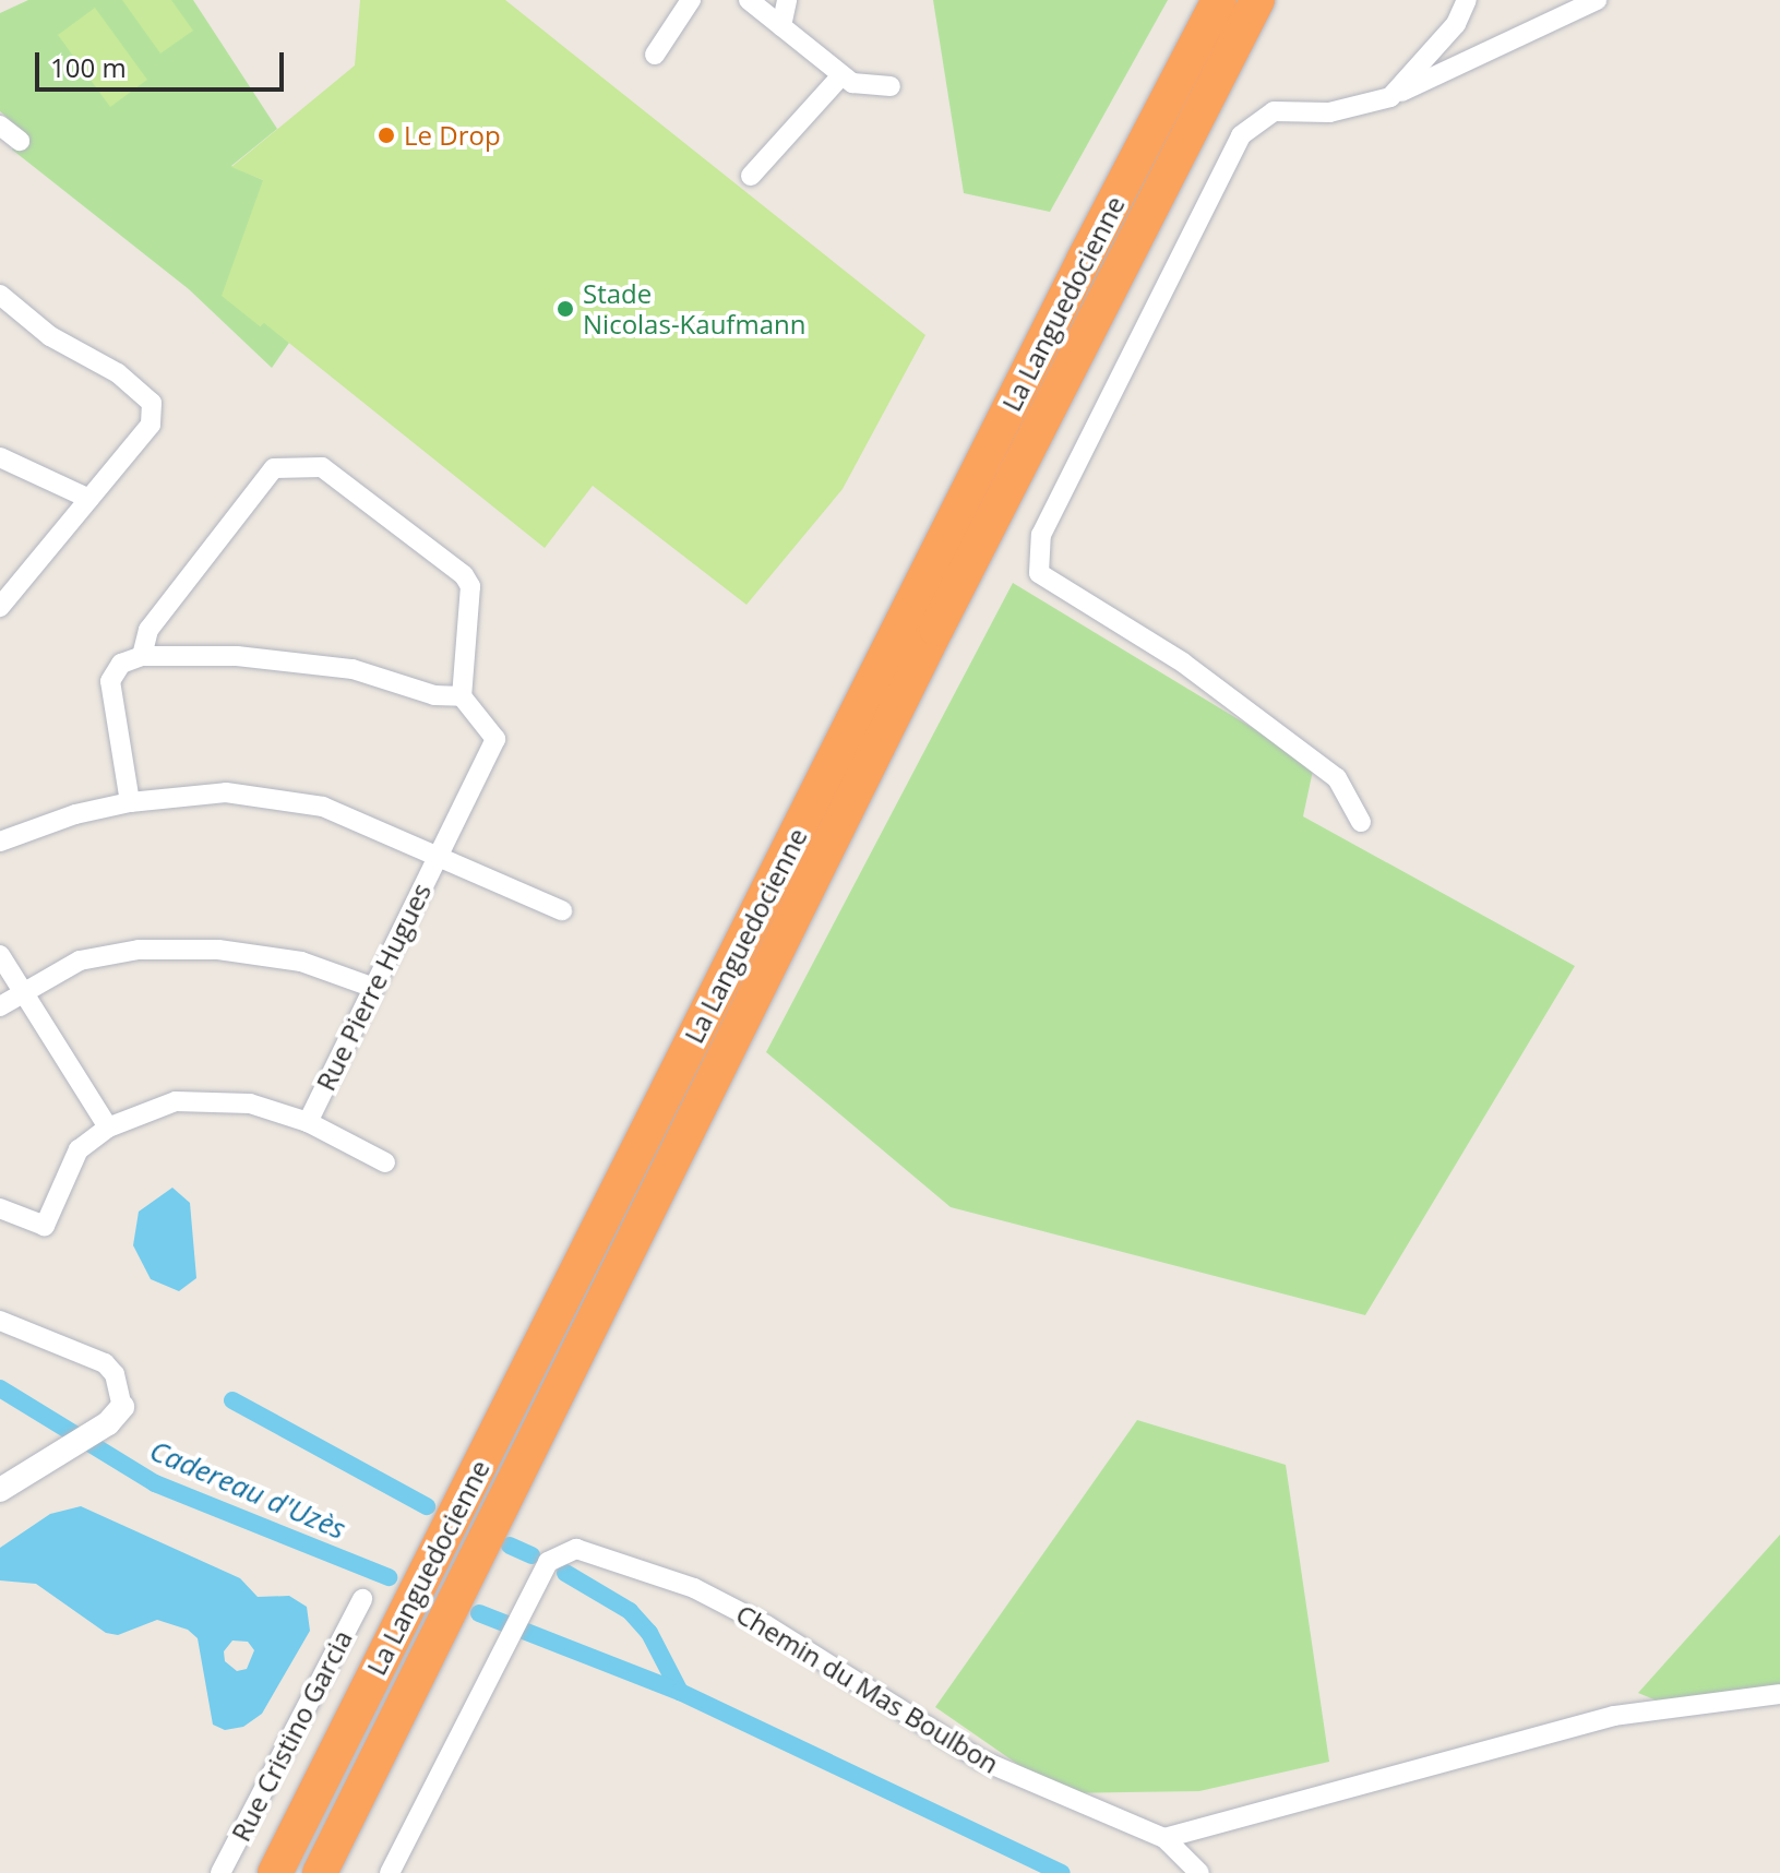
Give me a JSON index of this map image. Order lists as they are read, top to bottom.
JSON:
{
  "streets": {
    "highway": ["La Languedocienne"],
    "street": ["Rue Pierre Hugues", "Chemin du Mas Boulbon", "Rue Cristino Garcia"]
  },
  "water": ["Cadereau d'Uzès"],
  "places": ["Le Drop", "Stade Nicolas-Kaufmann"],
  "scale_bar": "100 m"
}
